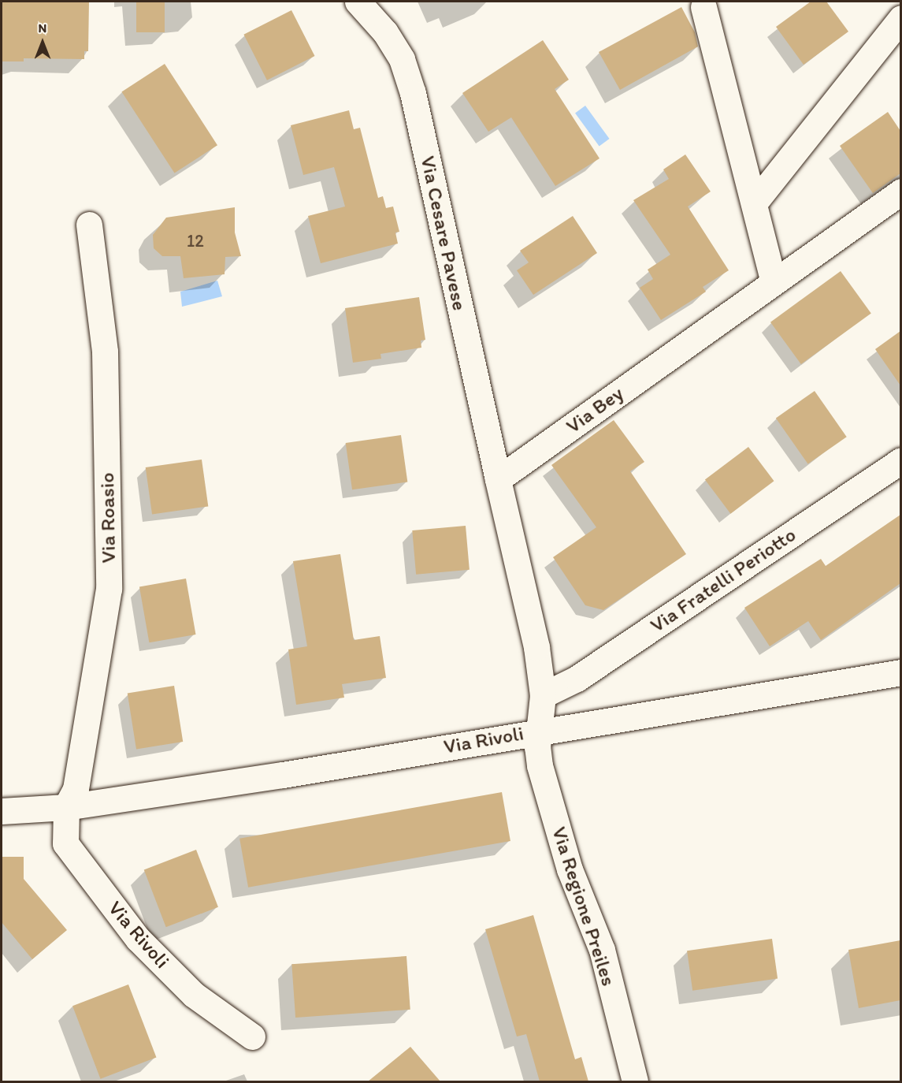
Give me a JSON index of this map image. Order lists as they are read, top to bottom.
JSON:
{
  "streets": {
    "street": [
      "Via Cesare Pavese",
      "Via Bey",
      "Via Roasio",
      "Via Fratelli Periotto",
      "Via Rivoli",
      "Via Regione Preiles"
    ]
  },
  "crossings": [
    ["Via Cesare Pavese", "Via Bey"],
    ["Via Roasio", "Via Rivoli"],
    ["Via Rivoli", "Via Regione Preiles"]
  ],
  "house_numbers": ["12"],
  "north": "top"
}
